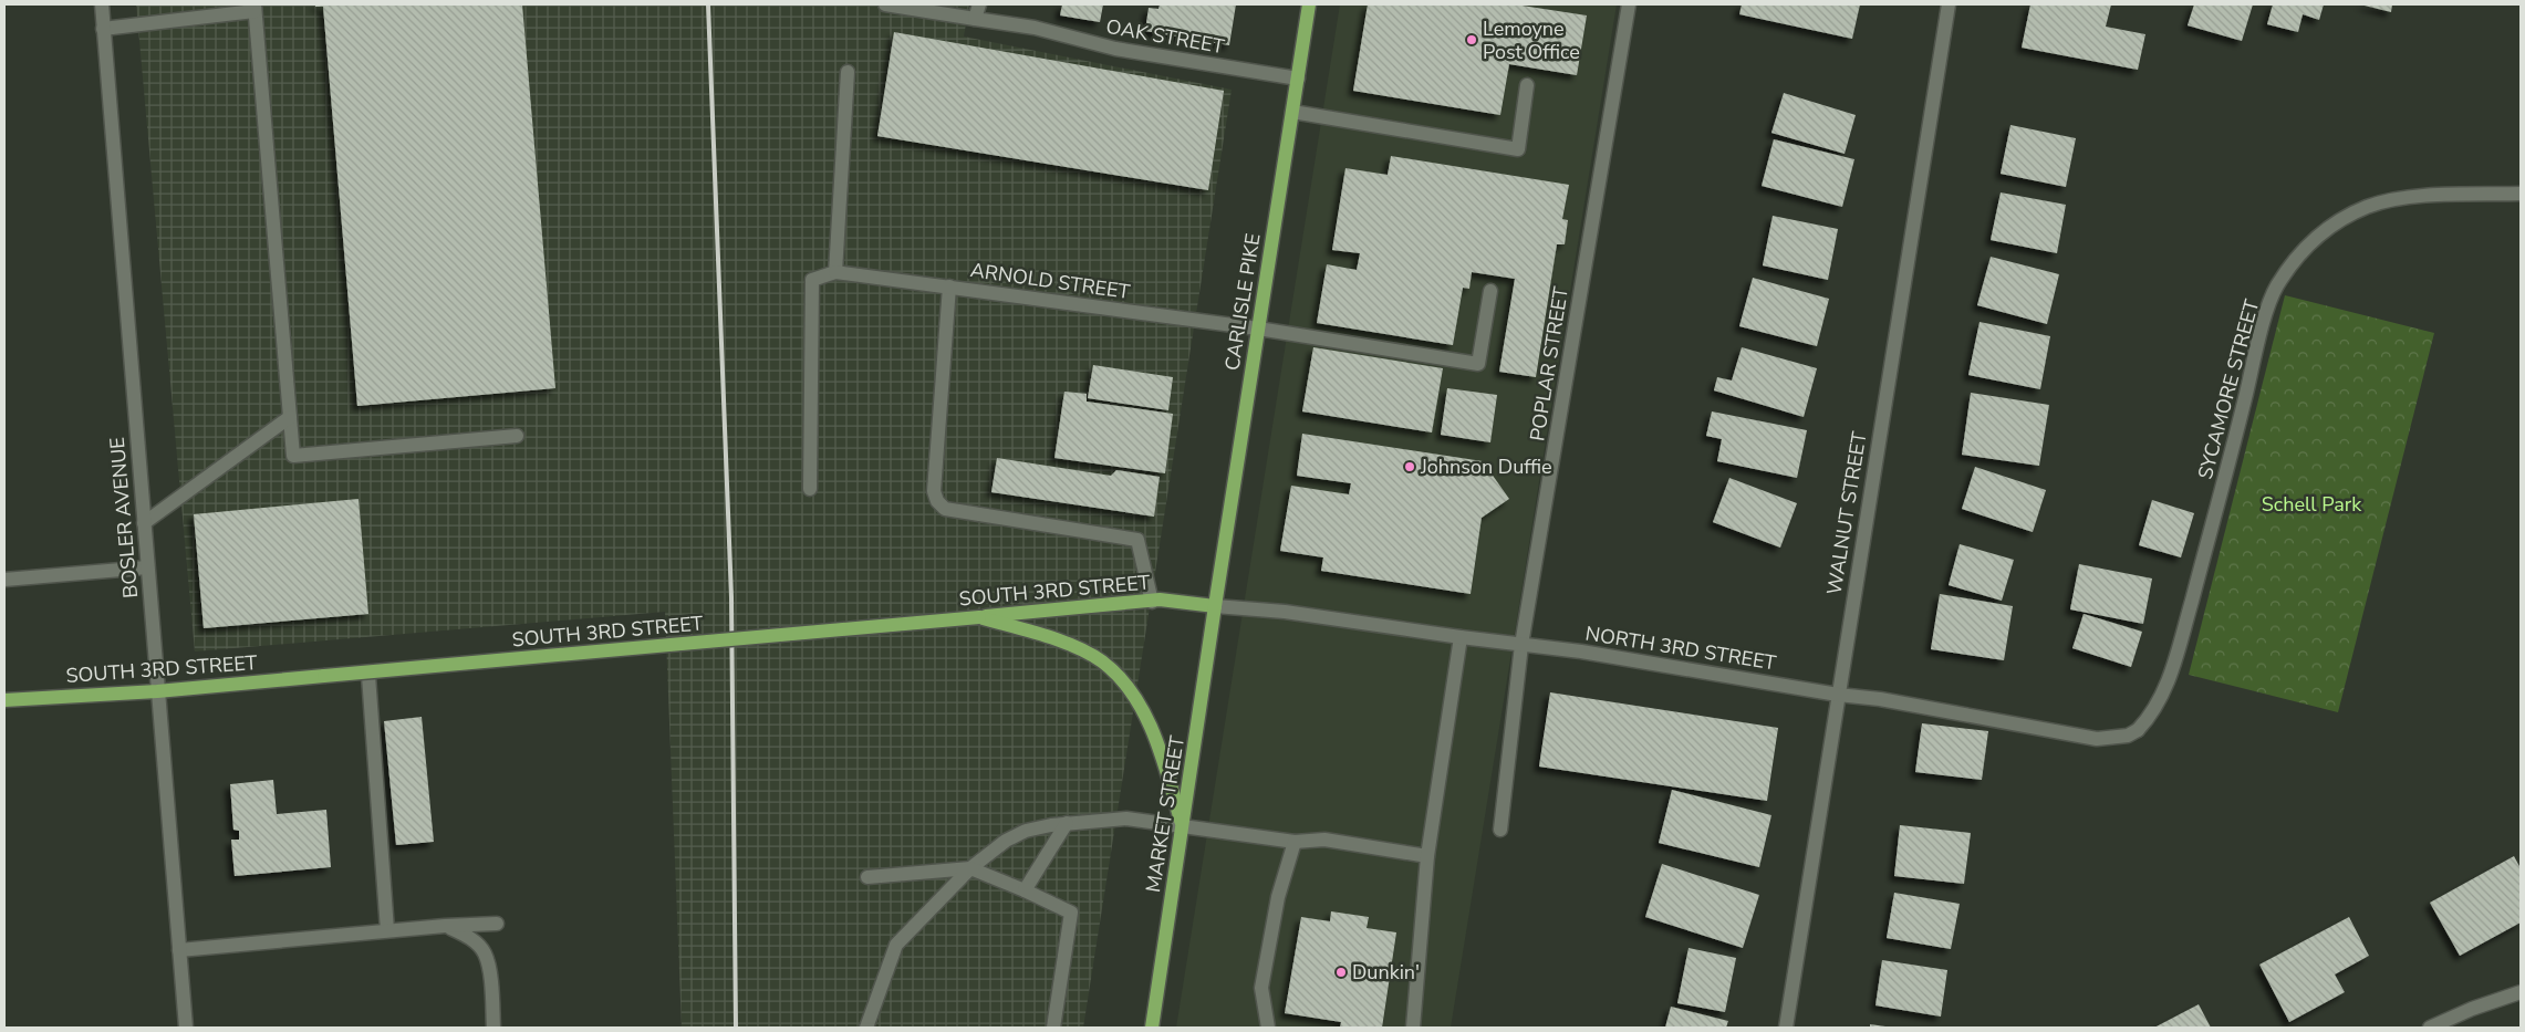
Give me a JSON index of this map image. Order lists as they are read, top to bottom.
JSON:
{
  "streets": {
    "main road": ["CARLISLE PIKE", "SOUTH 3RD STREET", "MARKET STREET"],
    "street": [
      "OAK STREET",
      "ARNOLD STREET",
      "POPLAR STREET",
      "SYCAMORE STREET",
      "WALNUT STREET",
      "BOSLER AVENUE",
      "NORTH 3RD STREET"
    ]
  },
  "crossings": [
    ["OAK STREET", "CARLISLE PIKE"],
    ["ARNOLD STREET", "CARLISLE PIKE"],
    ["CARLISLE PIKE", "SOUTH 3RD STREET"],
    ["CARLISLE PIKE", "NORTH 3RD STREET"],
    ["CARLISLE PIKE", "MARKET STREET"],
    ["POPLAR STREET", "NORTH 3RD STREET"],
    ["SYCAMORE STREET", "NORTH 3RD STREET"],
    ["WALNUT STREET", "NORTH 3RD STREET"],
    ["BOSLER AVENUE", "SOUTH 3RD STREET"],
    ["SOUTH 3RD STREET", "NORTH 3RD STREET"],
    ["SOUTH 3RD STREET", "MARKET STREET"],
    ["NORTH 3RD STREET", "MARKET STREET"]
  ],
  "parks": ["Schell Park"],
  "places": ["Lemoyne Post Office", "Johnson Duffie", "Dunkin'"]
}
